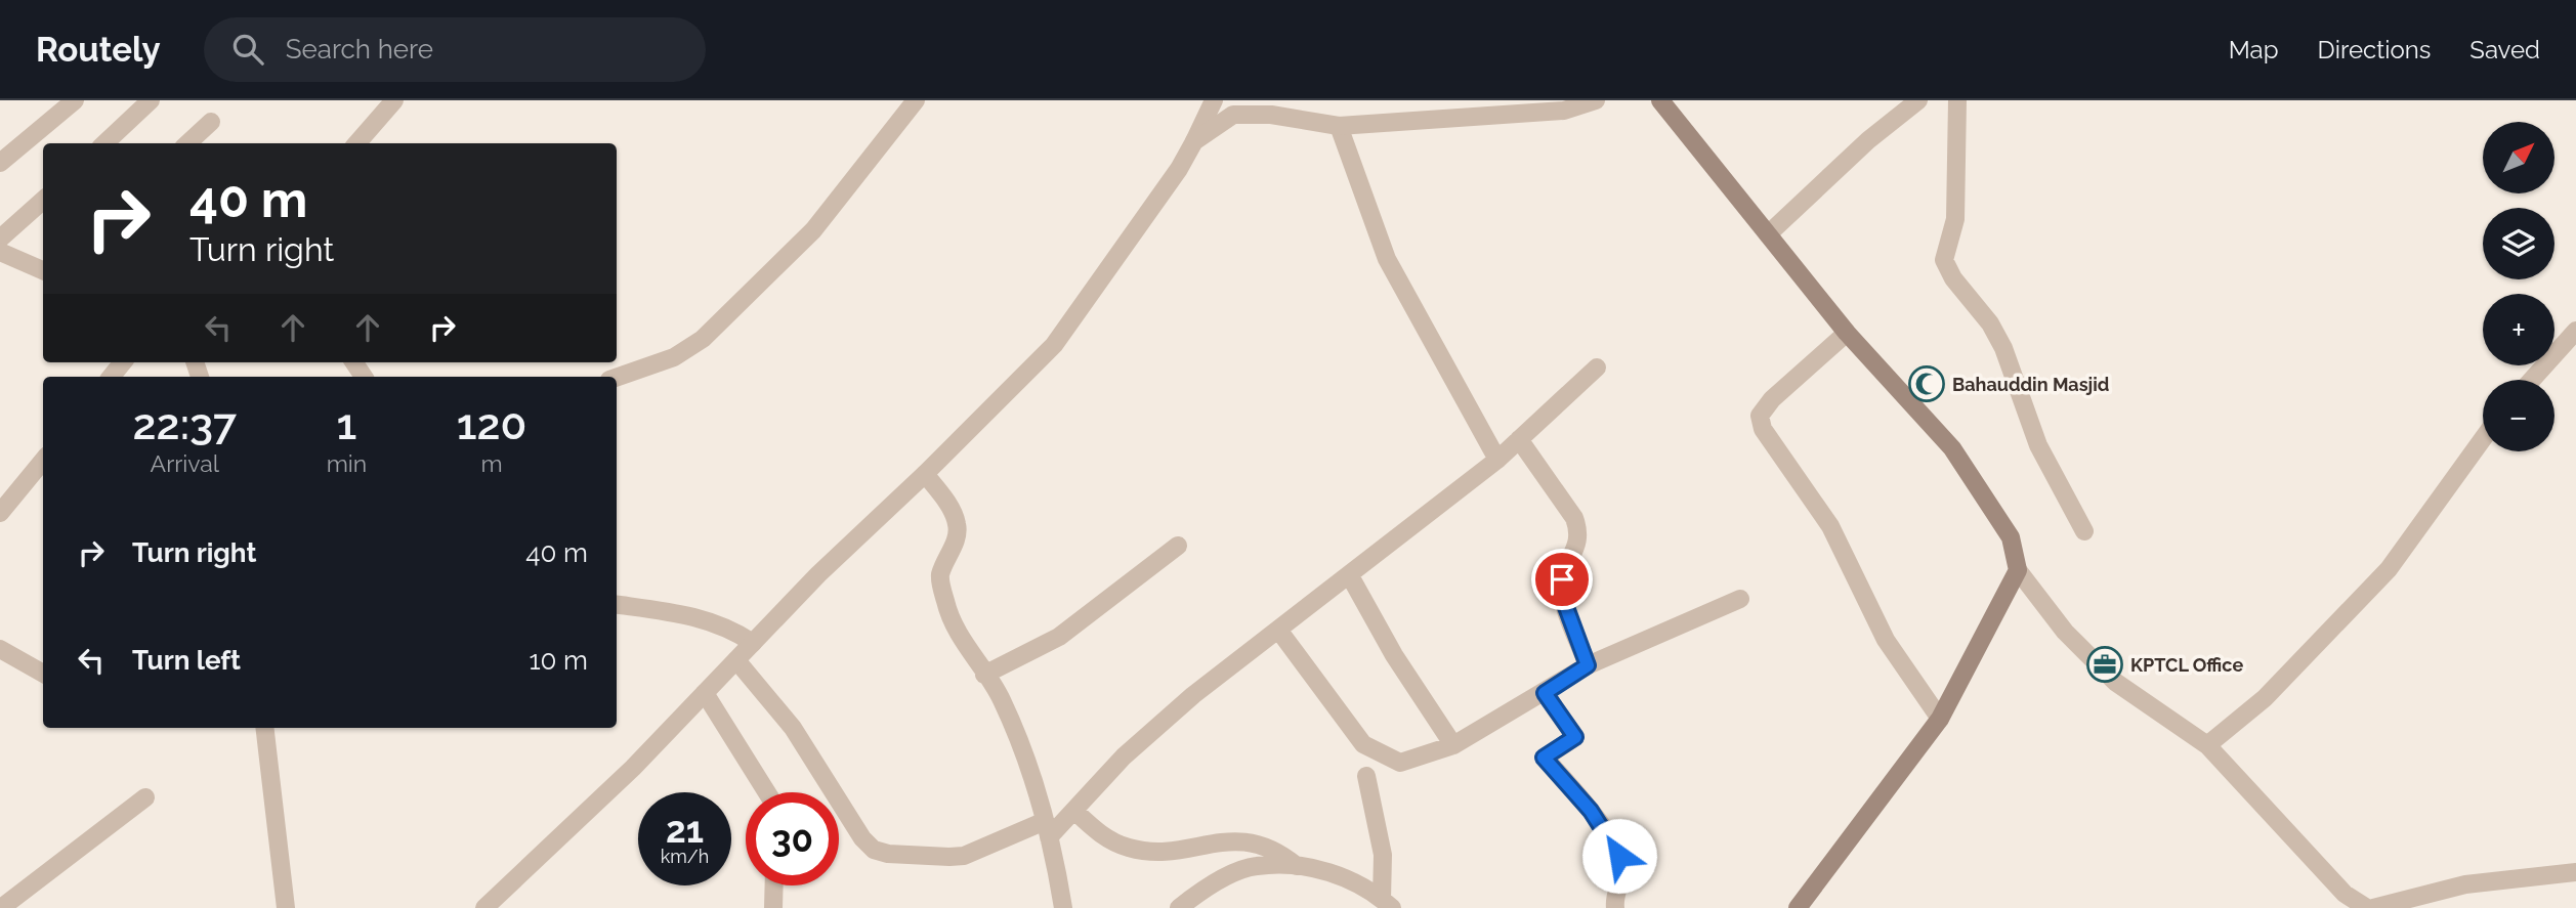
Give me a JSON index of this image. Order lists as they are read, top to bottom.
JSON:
{
  "places": {
    "mosque": ["Bahauddin Masjid"],
    "office": ["KPTCL Office"]
  },
  "north": "top right",
  "page": {
    "header": "Routely",
    "search": "Search here",
    "nav": ["Map", "Directions", "Saved"],
    "map_buttons": ["+", "−"],
    "turn": ["40 m", "Turn right"],
    "eta": [
      "22:37",
      "Arrival",
      "1",
      "min",
      "120",
      "m"
    ],
    "list": [
      {
        "name": "Turn right",
        "value": "40 m"
      },
      {
        "name": "Turn left",
        "value": "10 m"
      }
    ],
    "speed": "21 km/h",
    "limit": "30"
  }
}
